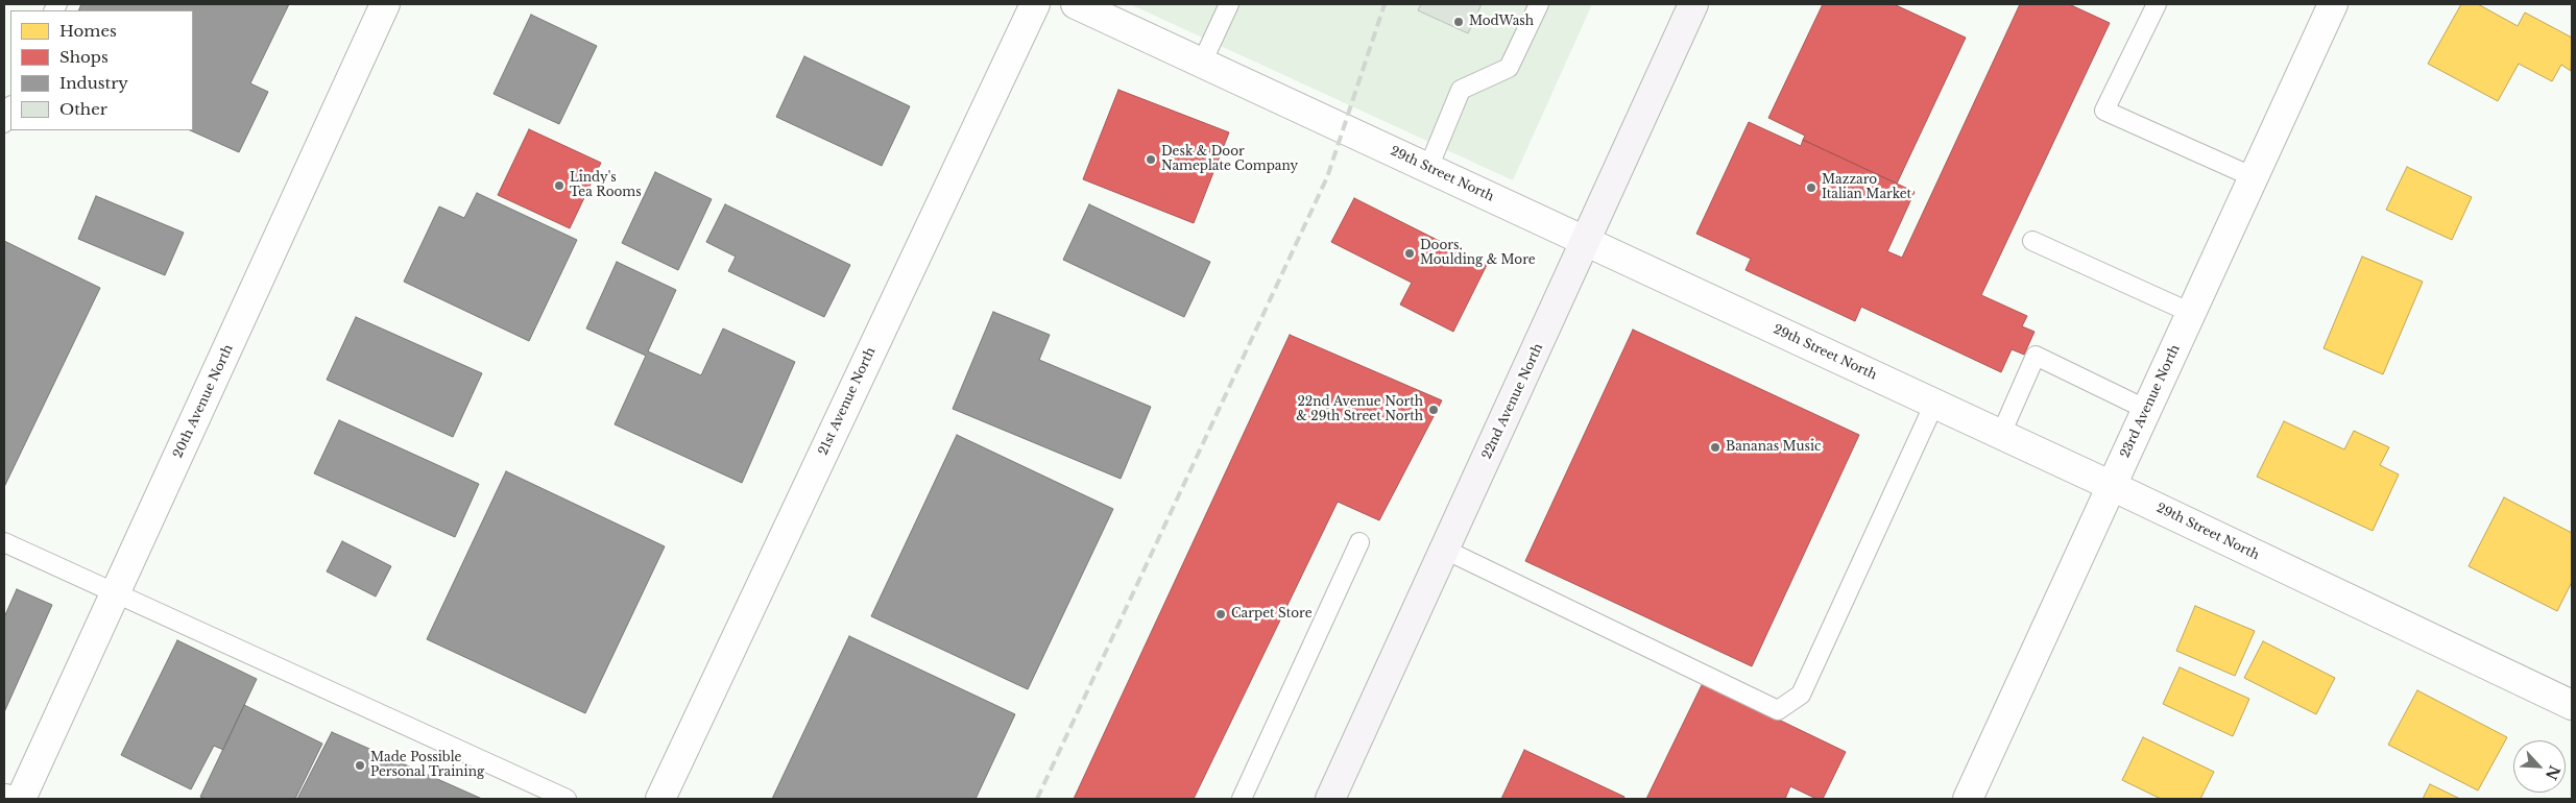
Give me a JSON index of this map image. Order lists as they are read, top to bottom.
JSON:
{
  "streets": {
    "main road": ["22nd Avenue North"],
    "street": [
      "29th Street North",
      "20th Avenue North",
      "21st Avenue North",
      "23rd Avenue North"
    ]
  },
  "crossings": [
    ["29th Street North", "22nd Avenue North"],
    ["29th Street North", "23rd Avenue North"]
  ],
  "places": [
    "ModWash",
    "Desk & Door Nameplate Company",
    "Lindy's Tea Rooms",
    "Mazzaro Italian Market",
    "Doors, Moulding & More",
    "22nd Avenue North & 29th Street North",
    "Bananas Music",
    "Carpet Store",
    "Made Possible Personal Training"
  ],
  "legend": [
    "Homes",
    "Shops",
    "Industry",
    "Other"
  ],
  "north": "bottom right"
}
